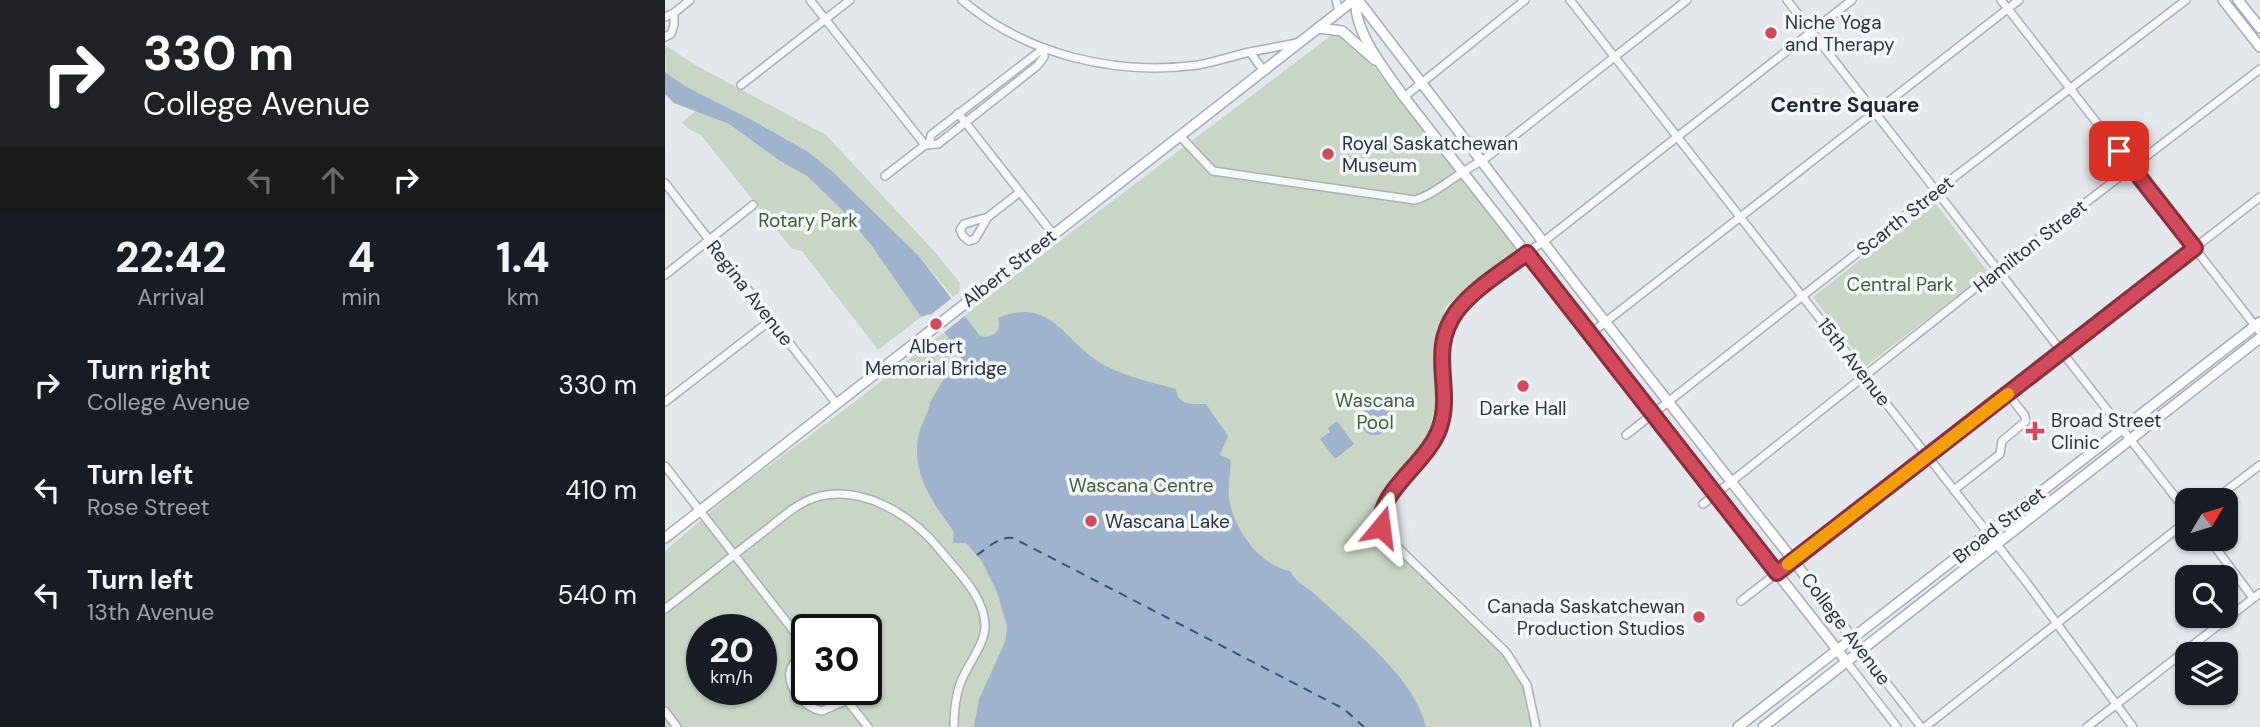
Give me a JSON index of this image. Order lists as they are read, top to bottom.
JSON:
{
  "streets": {
    "main road": ["Albert Street", "Broad Street", "College Avenue"],
    "street": [
      "Scarth Street",
      "Hamilton Street",
      "Regina Avenue",
      "15th Avenue"
    ]
  },
  "crossings": [
    ["Scarth Street", "15th Avenue"],
    ["Scarth Street", "College Avenue"],
    ["Hamilton Street", "15th Avenue"],
    ["Hamilton Street", "College Avenue"],
    ["Albert Street", "Regina Avenue"],
    ["Albert Street", "College Avenue"],
    ["15th Avenue", "Broad Street"],
    ["Broad Street", "College Avenue"]
  ],
  "districts": ["Centre Square"],
  "parks": [
    "Rotary Park",
    "Central Park",
    "Wascana Pool",
    "Wascana Centre"
  ],
  "places": {
    "other": [
      "Niche Yoga and Therapy",
      "Royal Saskatchewan Museum",
      "Albert Memorial Bridge",
      "Darke Hall",
      "Wascana Lake",
      "Canada Saskatchewan Production Studios"
    ],
    "health": ["Broad Street Clinic"]
  },
  "north": "top right",
  "page": {
    "turn": ["330 m", "College Avenue"],
    "eta": [
      "22:42",
      "Arrival",
      "4",
      "min",
      "1.4",
      "km"
    ],
    "list": [
      {
        "name": "Turn right",
        "note": "College Avenue",
        "value": "330 m"
      },
      {
        "name": "Turn left",
        "note": "Rose Street",
        "value": "410 m"
      },
      {
        "name": "Turn left",
        "note": "13th Avenue",
        "value": "540 m"
      }
    ],
    "speed": "20 km/h",
    "limit": "30"
  }
}
